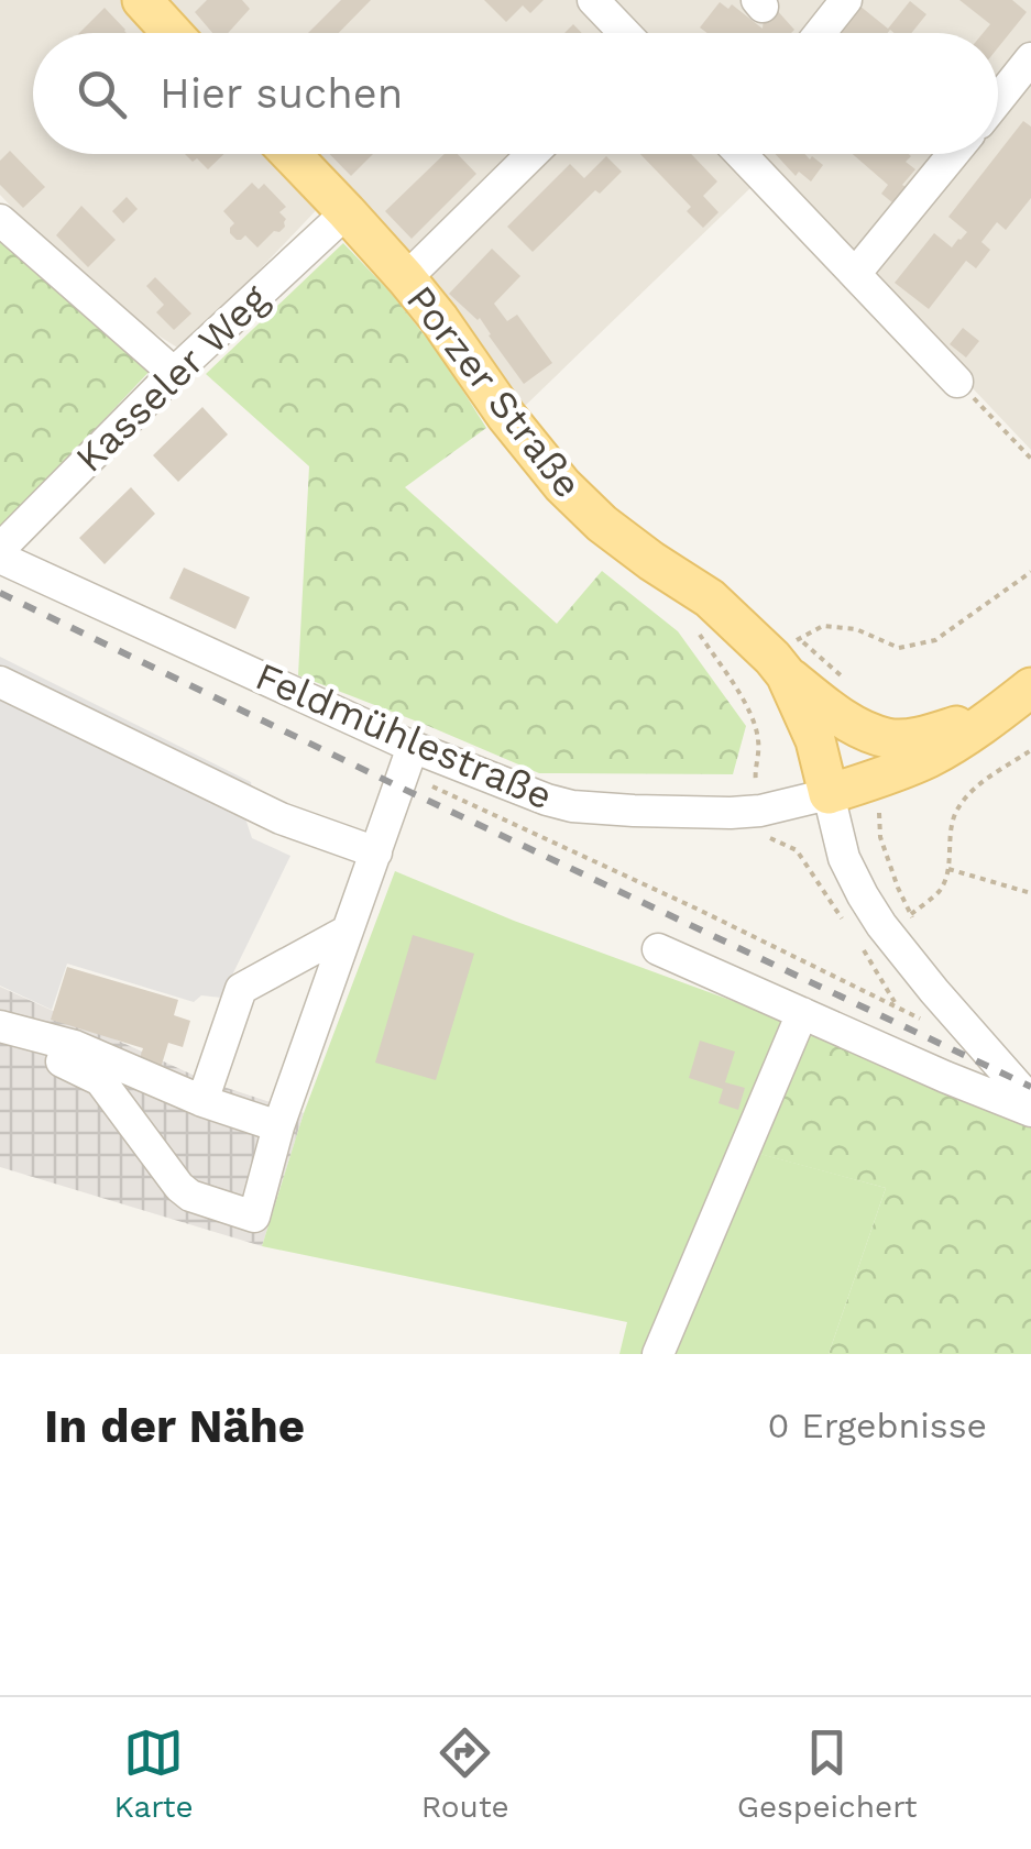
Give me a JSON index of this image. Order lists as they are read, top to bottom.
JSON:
{
  "streets": {
    "main road": ["Porzer Straße"],
    "street": ["Kasseler Weg", "Feldmühlestraße"]
  },
  "crossings": [
    ["Kasseler Weg", "Porzer Straße"],
    ["Porzer Straße", "Feldmühlestraße"]
  ],
  "page": {
    "search": "Hier suchen",
    "heading": ["In der Nähe", "0 Ergebnisse"],
    "nav": ["Karte", "Route", "Gespeichert"]
  }
}
